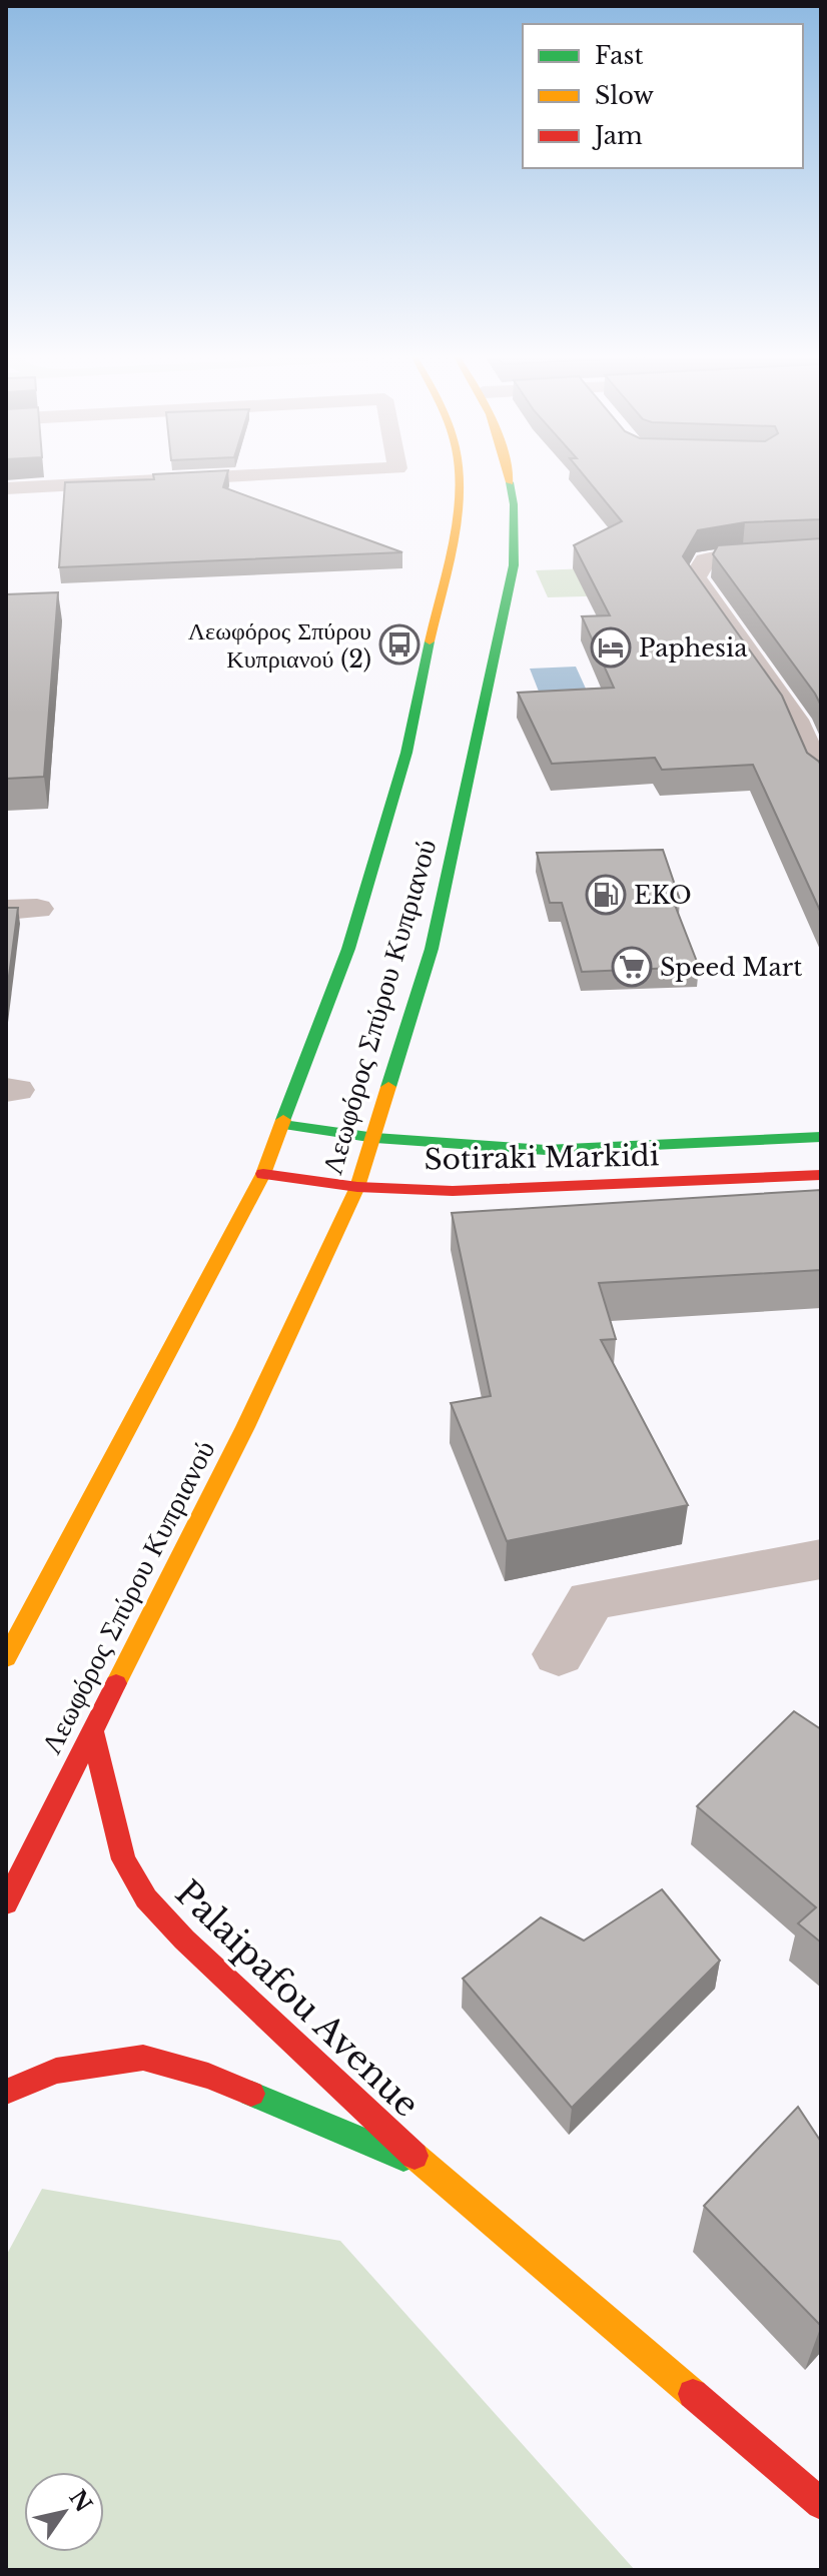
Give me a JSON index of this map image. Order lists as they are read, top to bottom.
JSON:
{
  "streets": {
    "main road": ["Λεωφόρος Σπύρου Κυπριανού", "Sotiraki Markidi", "Palaipafou Avenue"]
  },
  "crossings": [
    ["Λεωφόρος Σπύρου Κυπριανού", "Sotiraki Markidi"],
    ["Λεωφόρος Σπύρου Κυπριανού", "Palaipafou Avenue"]
  ],
  "places": {
    "bus stop": ["Λεωφόρος Σπύρου Κυπριανού (2)"],
    "hotel": ["Paphesia"],
    "fuel station": ["EKO"],
    "supermarket": ["Speed Mart"]
  },
  "legend": ["Fast", "Slow", "Jam"],
  "north": "top right"
}
